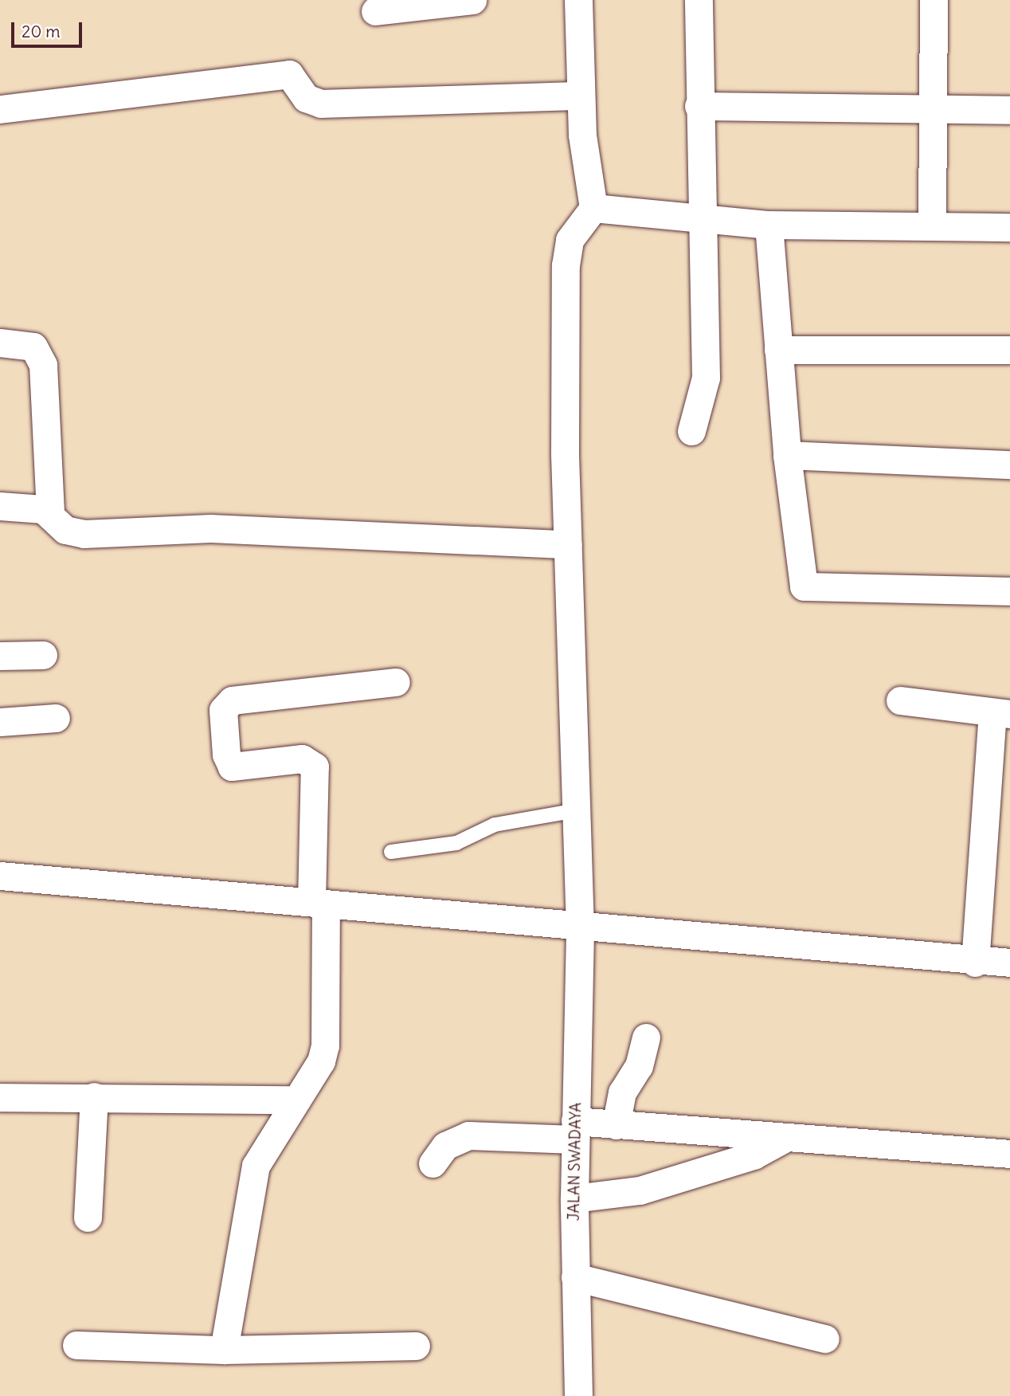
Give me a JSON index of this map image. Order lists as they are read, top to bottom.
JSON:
{
  "streets": {
    "street": ["JALAN SWADAYA"]
  },
  "scale_bar": "20 m"
}
